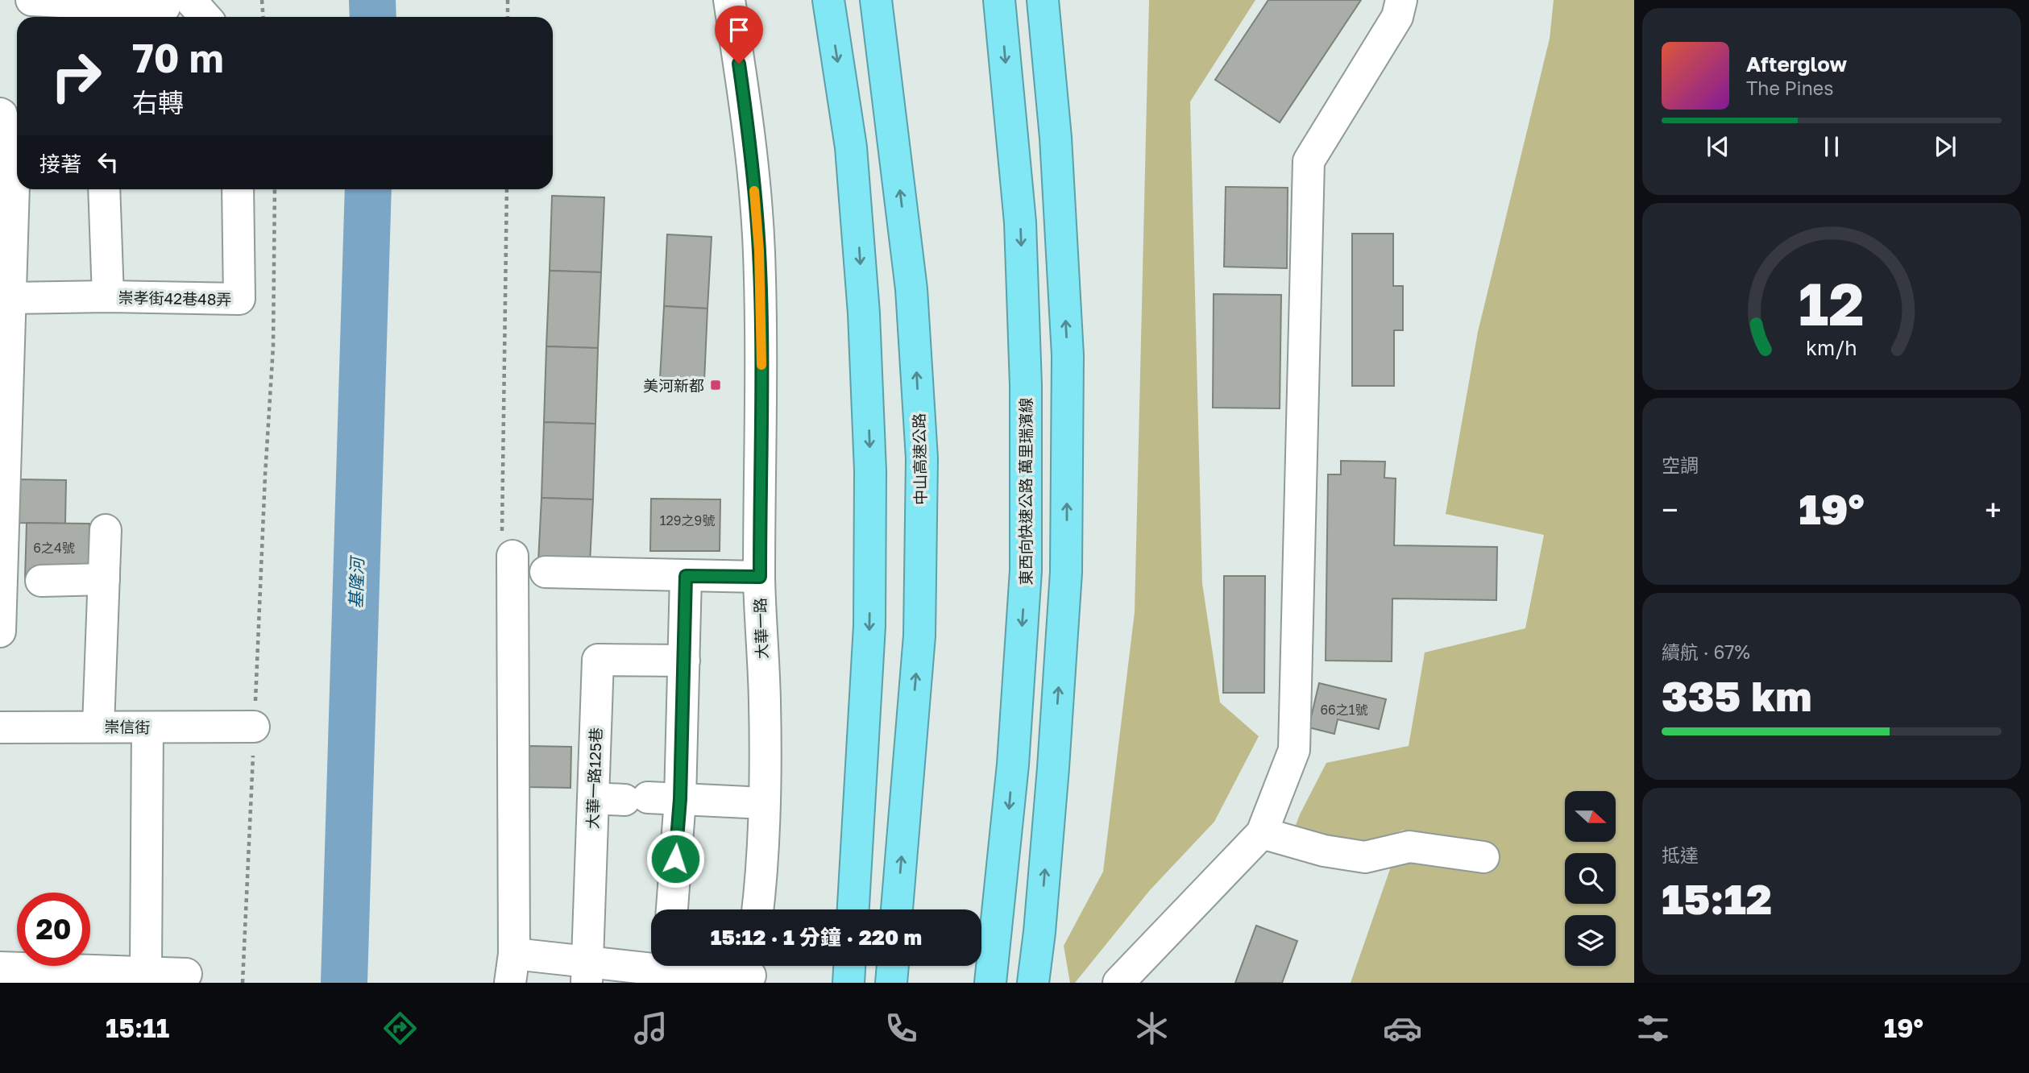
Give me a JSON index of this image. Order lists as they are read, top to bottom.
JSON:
{
  "streets": {
    "highway": ["中山高速公路", "東西向快速公路 萬里瑞濱線"],
    "street": [
      "崇孝街42巷48弄",
      "大華一路",
      "崇信街",
      "大華一路125巷"
    ]
  },
  "water": ["基隆河"],
  "places": {
    "transit": ["美河新都"]
  },
  "house_numbers": ["129之9號", "6之4號", "66之1號"],
  "north": "right",
  "page": {
    "turn": ["70 m", "右轉"],
    "song": ["Afterglow", "The Pines"],
    "then": "接著",
    "tile": [
      "空調",
      ["續航 · 67%", "335 km"],
      ["抵達", "15:12"]
    ],
    "heat": ["−", "19°", "+"],
    "limit": "20",
    "trip": "15:12 · 1 分鐘 · 220 m",
    "tabs": ["15:11", "19°"],
    "gauge": ["12", "km/h"]
  }
}
